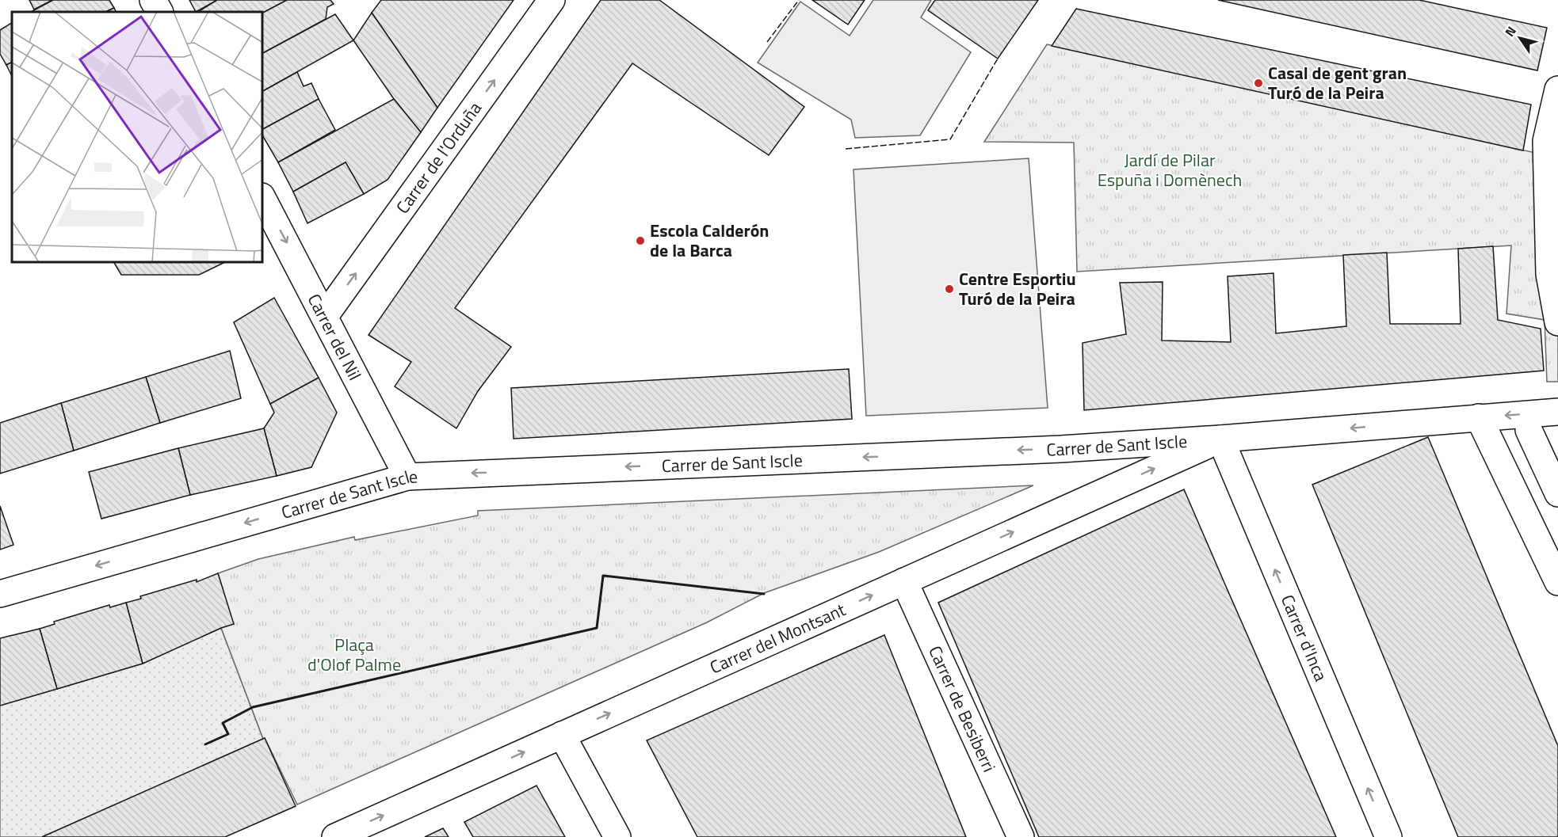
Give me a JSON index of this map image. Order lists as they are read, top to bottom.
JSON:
{
  "streets": {
    "street": [
      "Carrer de l'Orduña",
      "Carrer del Nil",
      "Carrer de Sant Iscle",
      "Carrer del Montsant",
      "Carrer d'Inca",
      "Carrer de Besiberri"
    ]
  },
  "crossings": [
    ["Carrer de l'Orduña", "Carrer del Nil"],
    ["Carrer del Nil", "Carrer de Sant Iscle"],
    ["Carrer de Sant Iscle", "Carrer del Montsant"],
    ["Carrer de Sant Iscle", "Carrer d'Inca"],
    ["Carrer del Montsant", "Carrer d'Inca"],
    ["Carrer del Montsant", "Carrer de Besiberri"]
  ],
  "one_way": [
    "Carrer de l'Orduña",
    "Carrer del Nil",
    "Carrer de Sant Iscle",
    "Carrer del Montsant",
    "Carrer d'Inca"
  ],
  "parks": ["Jardí de Pilar Espuña i Domènech", "Plaça d'Olof Palme"],
  "places": ["Casal de gent gran Turó de la Peira", "Escola Calderón de la Barca", "Centre Esportiu Turó de la Peira"],
  "north": "top left"
}
